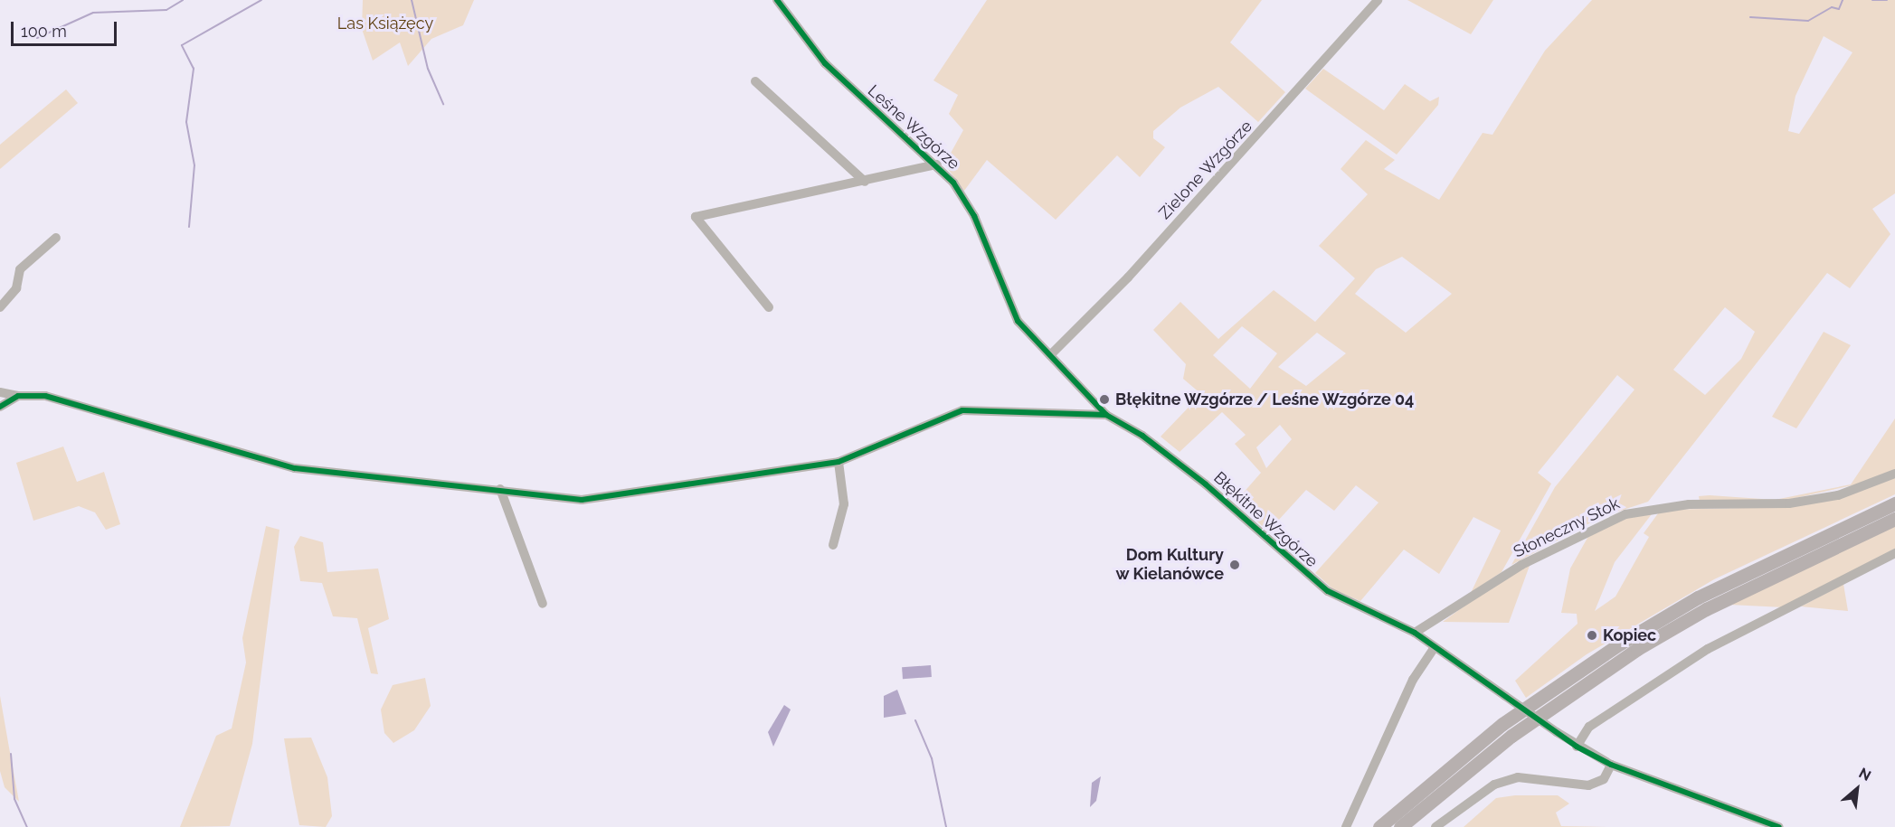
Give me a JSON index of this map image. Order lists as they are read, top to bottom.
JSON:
{
  "streets": {
    "street": [
      "Leśne Wzgórze",
      "Zielone Wzgórze",
      "Błękitne Wzgórze",
      "Słoneczny Stok"
    ]
  },
  "crossings": [
    ["Leśne Wzgórze", "Zielone Wzgórze"],
    ["Leśne Wzgórze", "Błękitne Wzgórze"],
    ["Błękitne Wzgórze", "Słoneczny Stok"]
  ],
  "parks": ["Las Książęcy"],
  "places": ["Błękitne Wzgórze / Leśne Wzgórze 04", "Dom Kultury w Kielanówce", "Kopiec"],
  "scale_bar": "100 m",
  "north": "top right"
}
